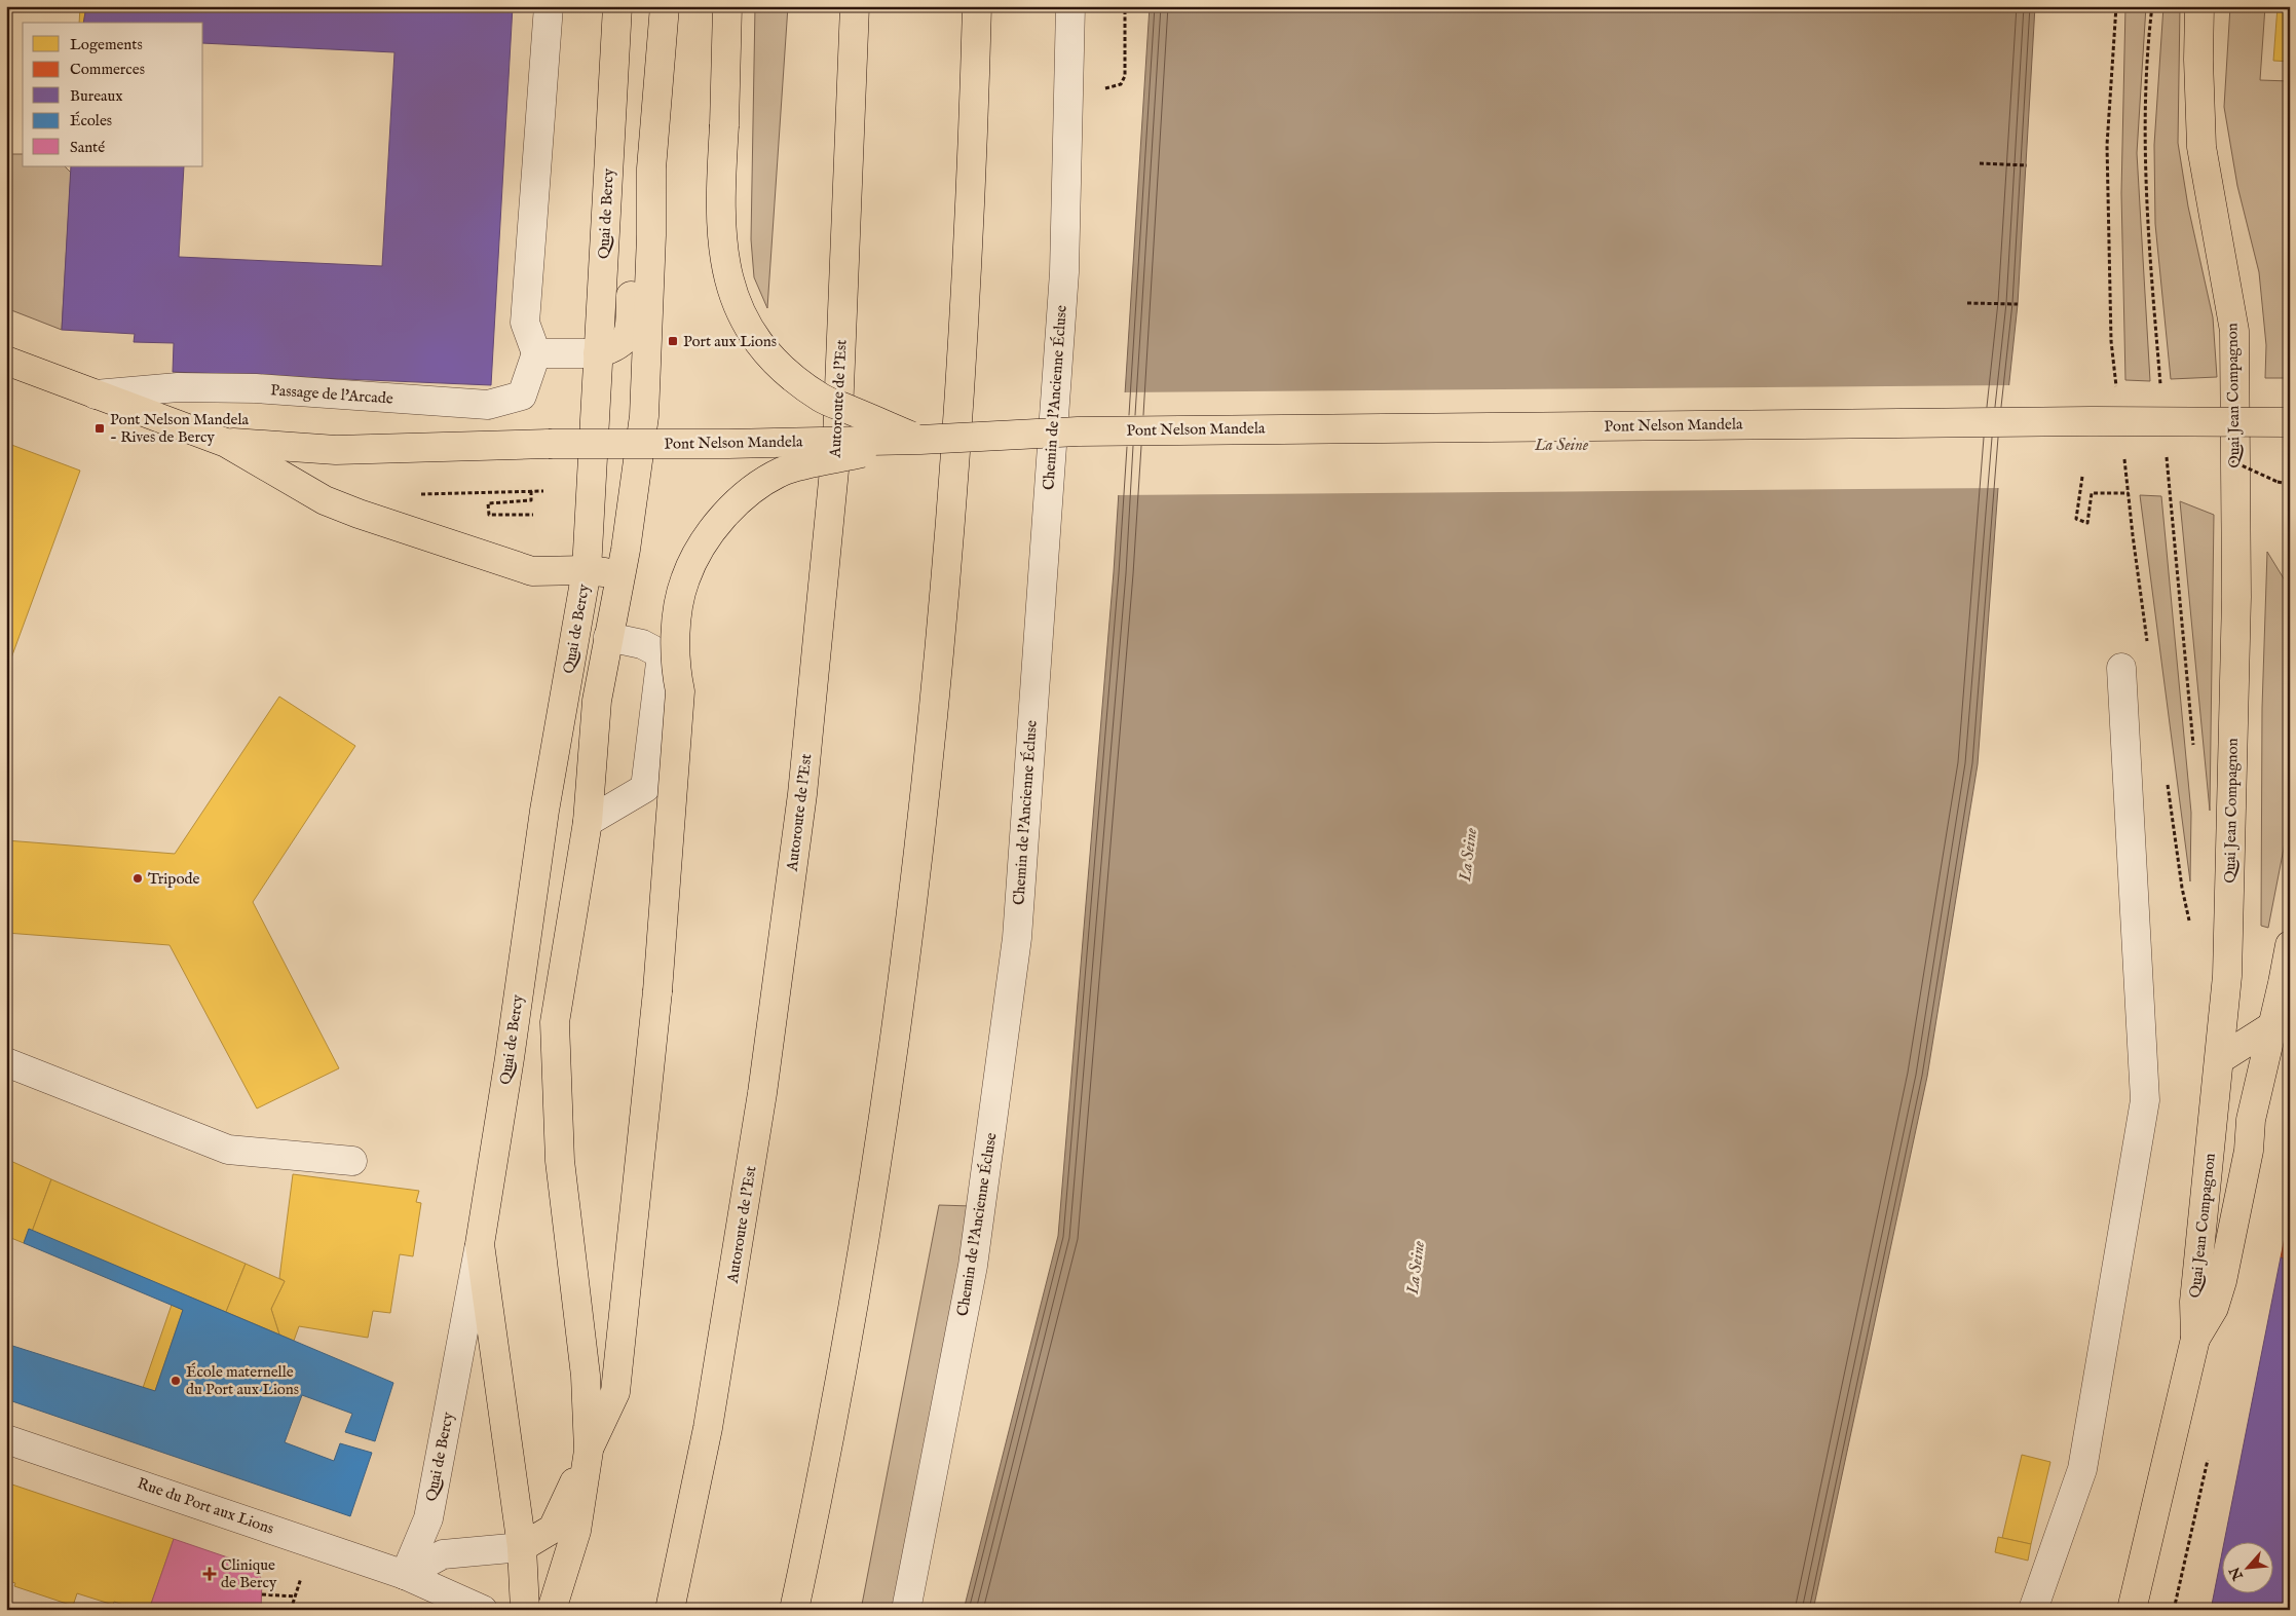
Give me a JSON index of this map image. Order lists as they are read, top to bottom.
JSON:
{
  "streets": {
    "main road": [
      "Quai de Bercy",
      "Quai Jean Compagnon",
      "Autoroute de l’Est",
      "Pont Nelson Mandela"
    ],
    "street": ["Passage de l'Arcade", "Chemin de l'Ancienne Écluse", "Rue du Port aux Lions"]
  },
  "crossings": [
    ["Quai de Bercy", "Rue du Port aux Lions"]
  ],
  "water": ["La Seine"],
  "places": {
    "transit": ["Port aux Lions", "Pont Nelson Mandela - Rives de Bercy"],
    "other": ["Tripode", "École maternelle du Port aux Lions"],
    "health": ["Clinique de Bercy"]
  },
  "legend": [
    "Logements",
    "Commerces",
    "Bureaux",
    "Écoles",
    "Santé"
  ],
  "north": "bottom left"
}
